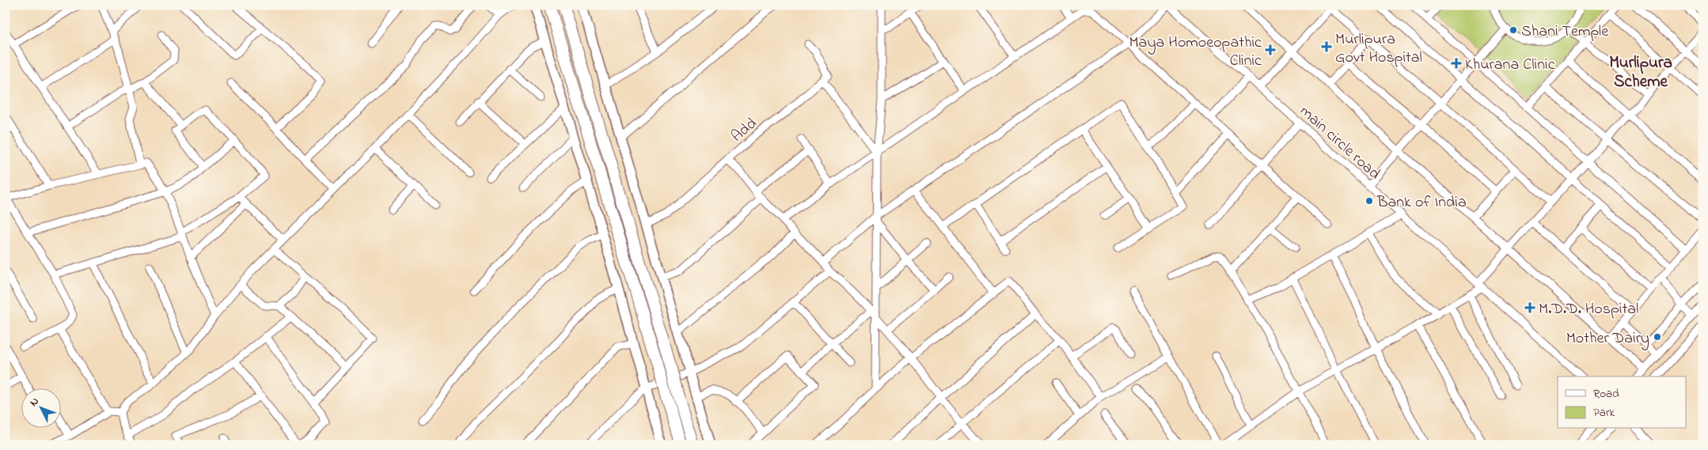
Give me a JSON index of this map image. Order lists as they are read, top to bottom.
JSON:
{
  "streets": {
    "street": ["Add", "main circle road"]
  },
  "districts": ["Murlipura Scheme"],
  "places": {
    "other": ["Shani Temple", "Bank of India", "Mother Dairy"],
    "health": [
      "Murlipura Govt Hospital",
      "Maya Homoeopathic Clinic",
      "Khurana Clinic",
      "M.D.D. Hospital"
    ]
  },
  "legend": ["Road", "Park"],
  "north": "top left"
}
